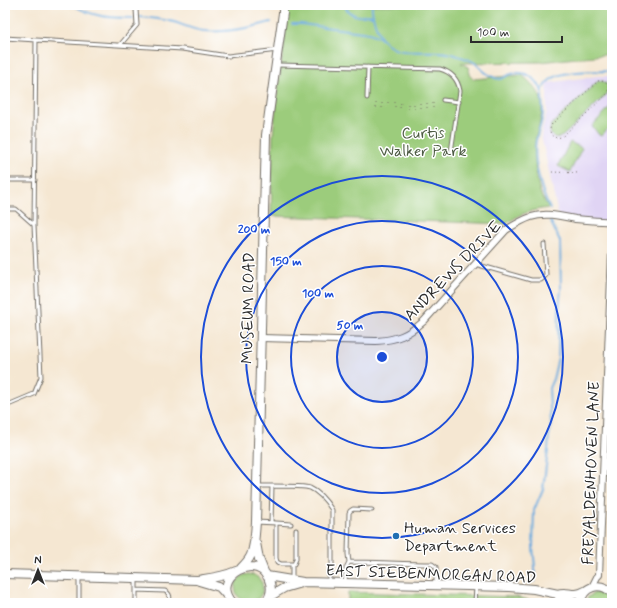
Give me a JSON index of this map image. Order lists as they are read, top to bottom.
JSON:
{
  "streets": {
    "street": [
      "ANDREWS DRIVE",
      "MUSEUM ROAD",
      "FREYALDENHOVEN LANE",
      "EAST SIEBENMORGAN ROAD"
    ]
  },
  "crossings": [
    ["ANDREWS DRIVE", "MUSEUM ROAD"],
    ["MUSEUM ROAD", "EAST SIEBENMORGAN ROAD"],
    ["FREYALDENHOVEN LANE", "EAST SIEBENMORGAN ROAD"]
  ],
  "parks": ["Curtis Walker Park"],
  "places": ["Human Services Department"],
  "scale_bar": "100 m",
  "north": "top",
  "rings": [
    "200 m",
    "150 m",
    "100 m",
    "50 m"
  ]
}
